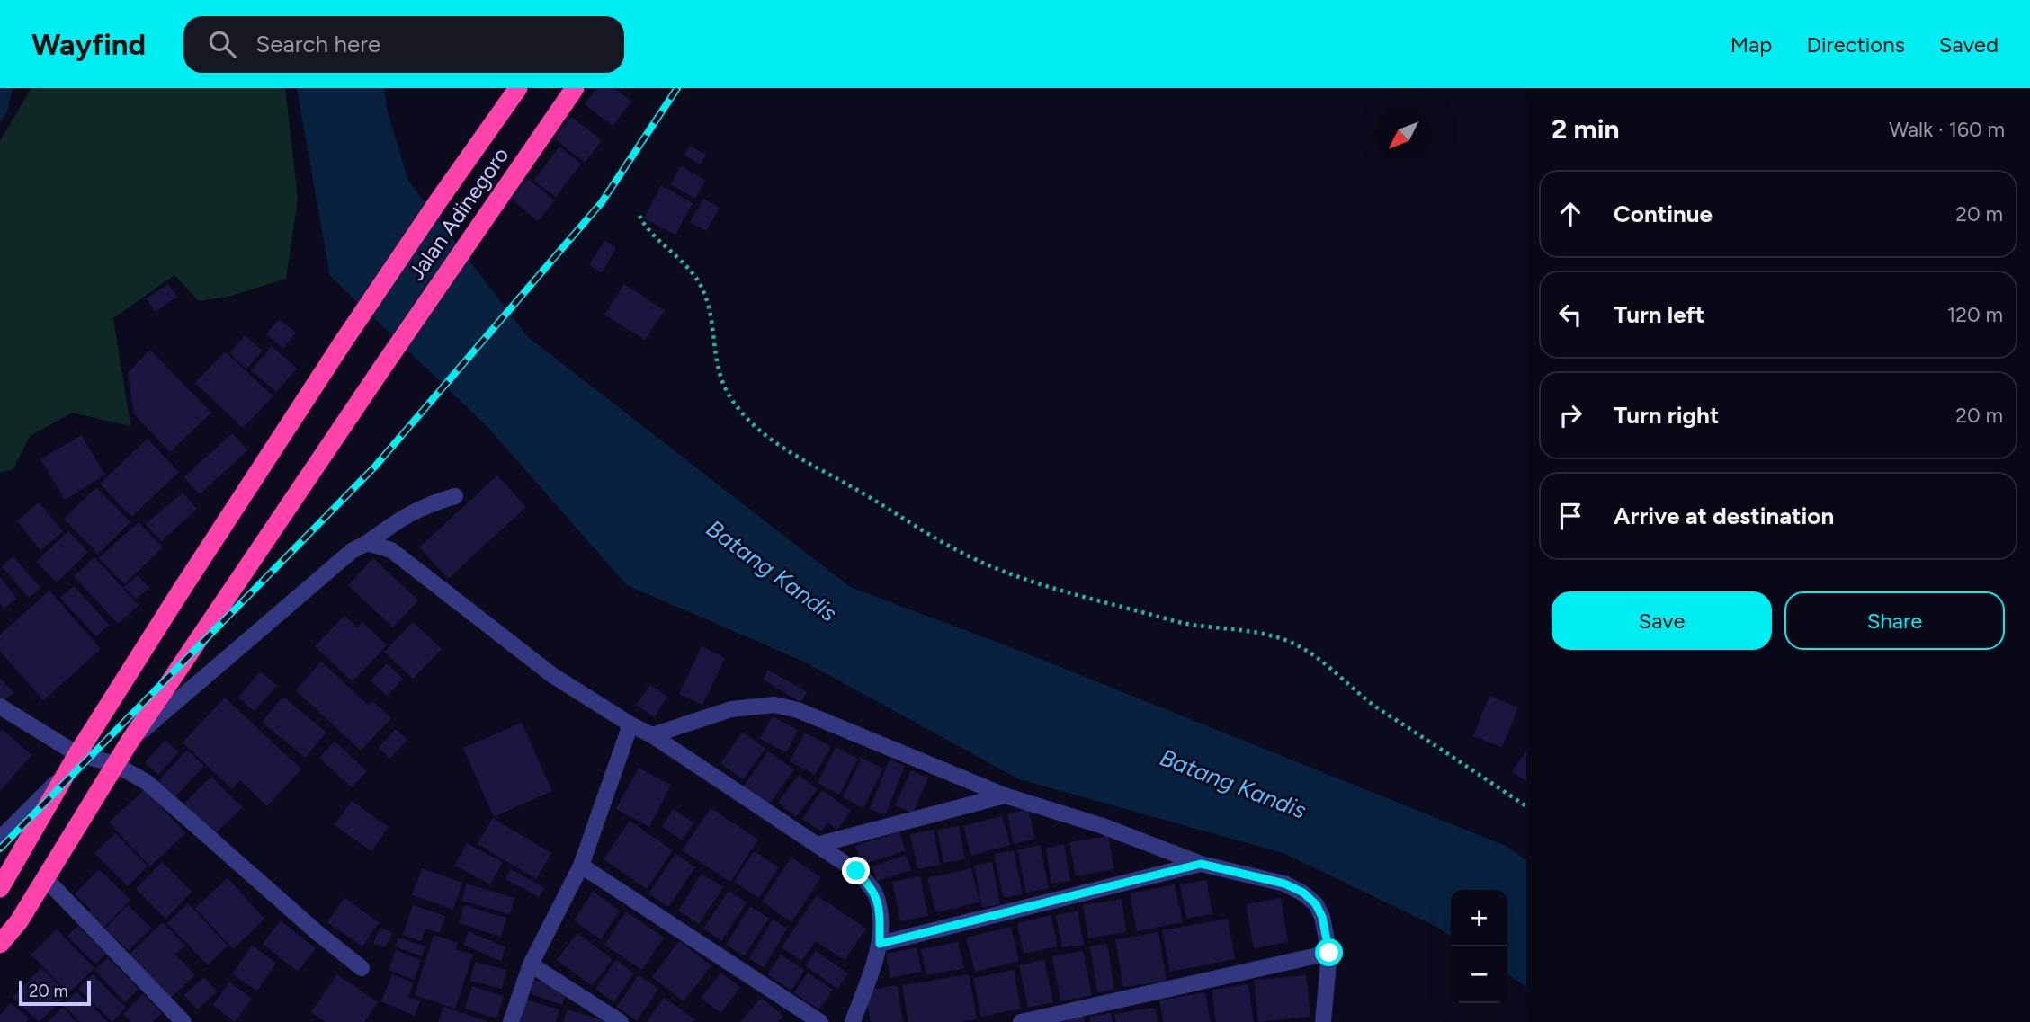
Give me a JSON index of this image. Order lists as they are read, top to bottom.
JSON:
{
  "streets": {
    "highway": ["Jalan Adinegoro"]
  },
  "water": ["Batang Kandis"],
  "scale_bar": "20 m",
  "north": "bottom left",
  "page": {
    "header": "Wayfind",
    "search": "Search here",
    "nav": ["Map", "Directions", "Saved"],
    "heading": ["2 min", "Walk · 160 m"],
    "list": [
      ["Continue", "20 m"],
      ["Turn left", "120 m"],
      ["Turn right", "20 m"],
      "Arrive at destination"
    ],
    "buttons": ["Save", "Share"],
    "map_buttons": ["+", "−"],
    "scale": "20 m"
  }
}
